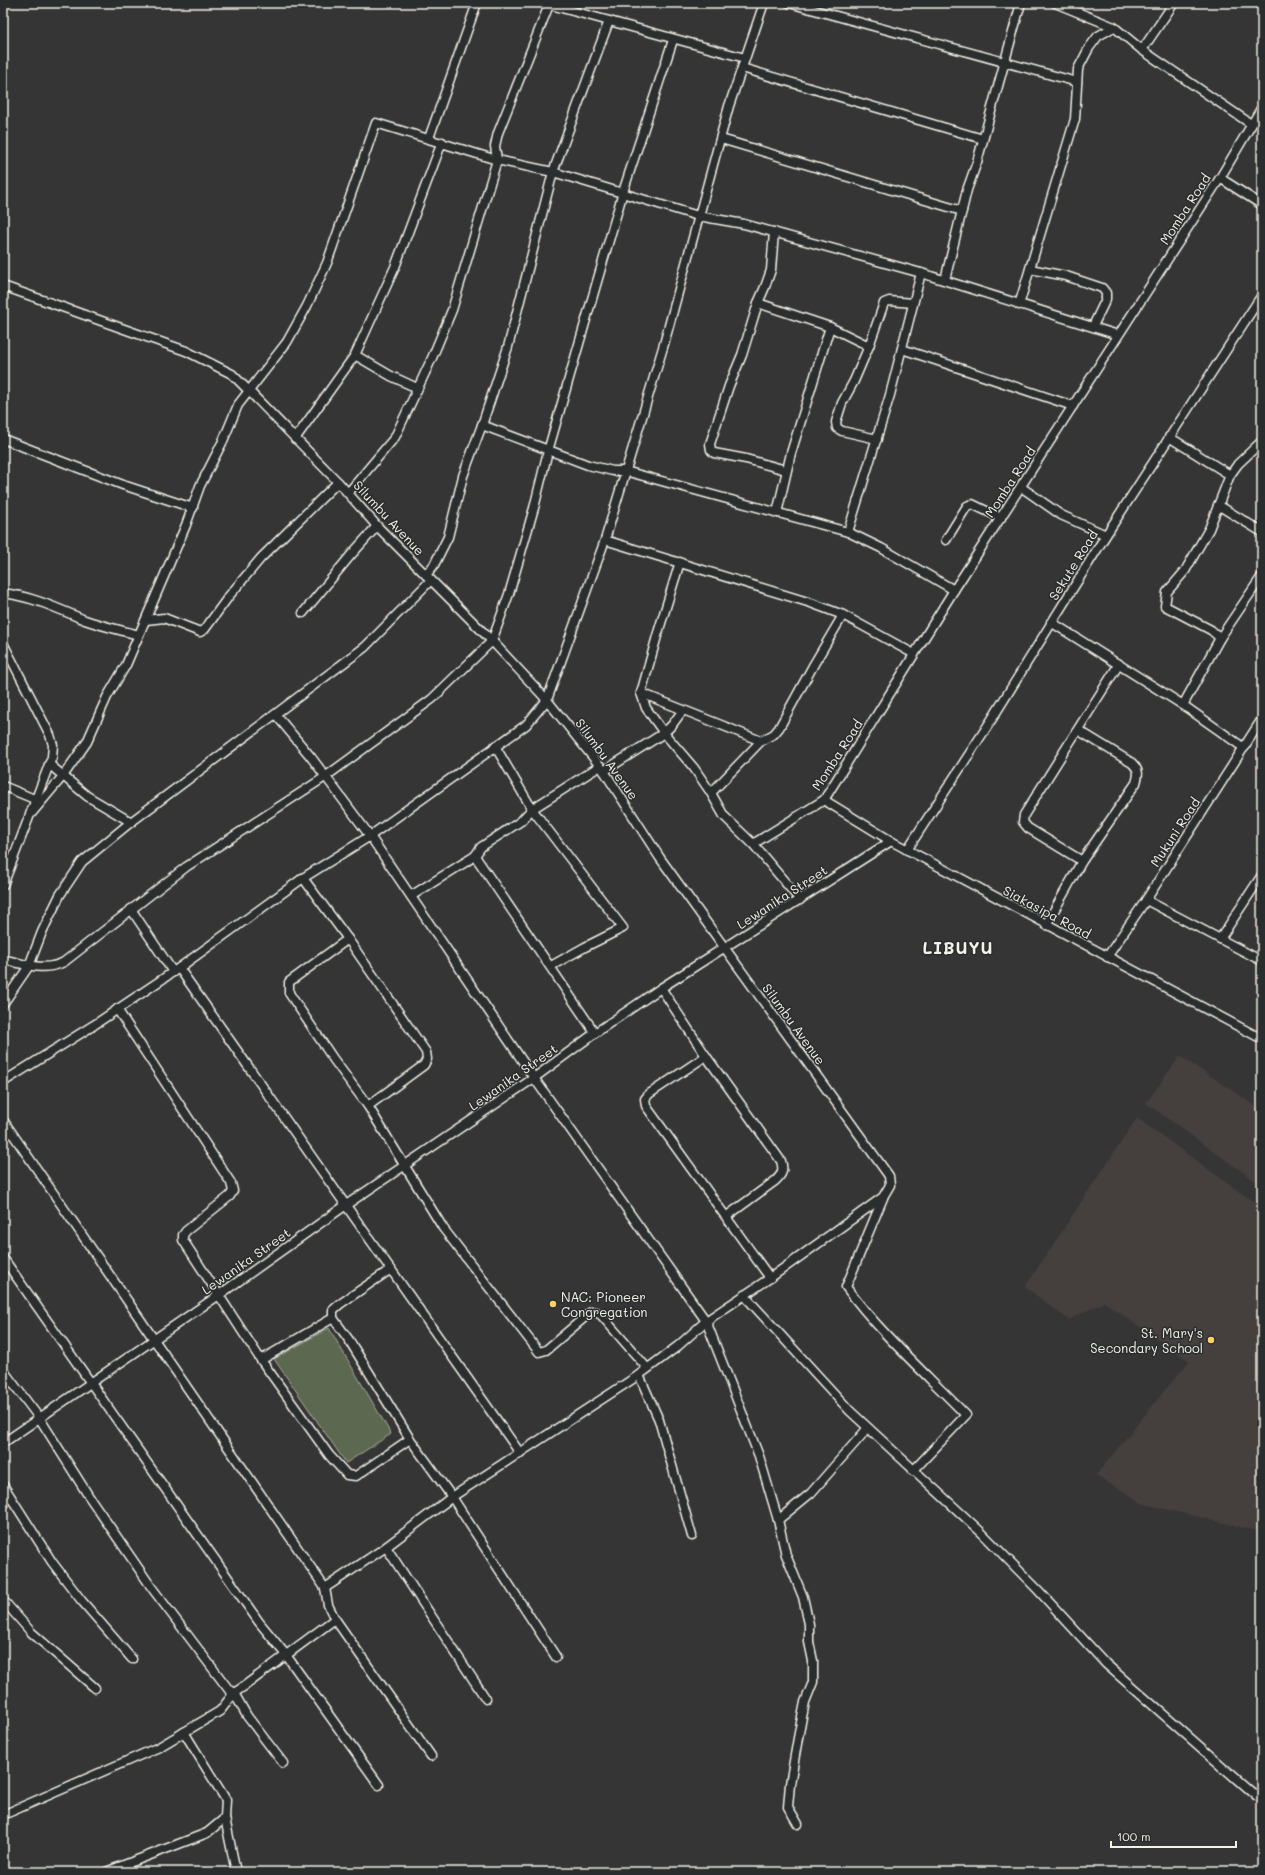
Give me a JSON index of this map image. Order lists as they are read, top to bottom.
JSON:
{
  "streets": {
    "street": [
      "Momba Road",
      "Silumbu Avenue",
      "Sekute Road",
      "Mukuni Road",
      "Lewanika Street",
      "Siakasipa Road"
    ]
  },
  "crossings": [
    ["Momba Road", "Siakasipa Road"],
    ["Silumbu Avenue", "Lewanika Street"],
    ["Sekute Road", "Siakasipa Road"],
    ["Mukuni Road", "Siakasipa Road"],
    ["Lewanika Street", "Siakasipa Road"]
  ],
  "districts": ["LIBUYU"],
  "places": ["NAC: Pioneer Congregation", "St. Mary's Secondary School"],
  "scale_bar": "100 m"
}
